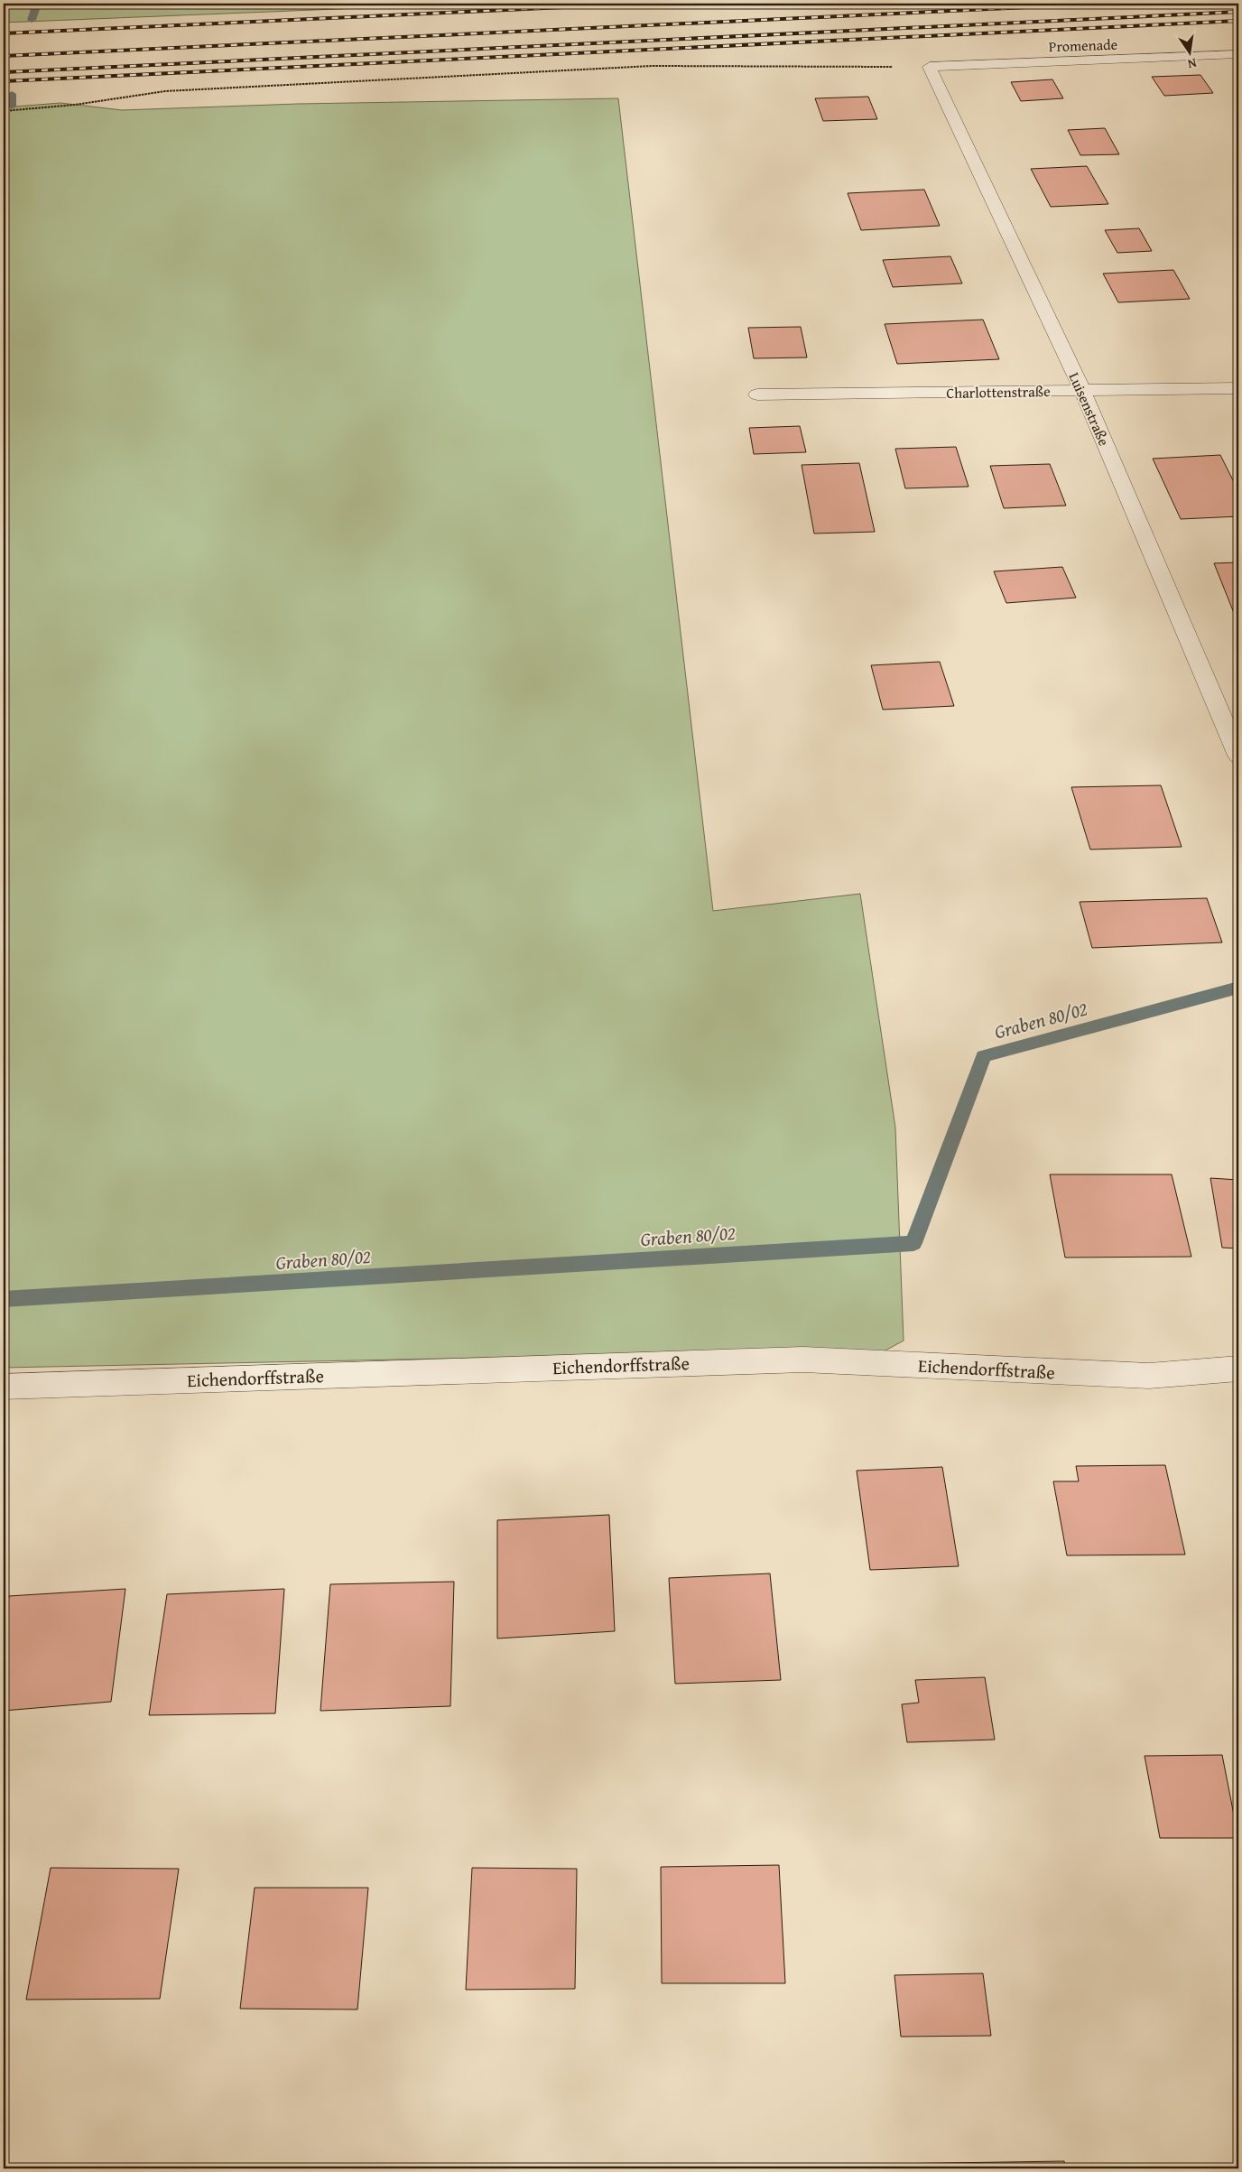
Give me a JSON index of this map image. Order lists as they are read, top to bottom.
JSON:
{
  "streets": {
    "street": [
      "Promenade",
      "Charlottenstraße",
      "Luisenstraße",
      "Eichendorffstraße"
    ]
  },
  "crossings": [
    ["Promenade", "Luisenstraße"],
    ["Charlottenstraße", "Luisenstraße"]
  ],
  "water": ["Graben 80/02"],
  "north": "bottom"
}
